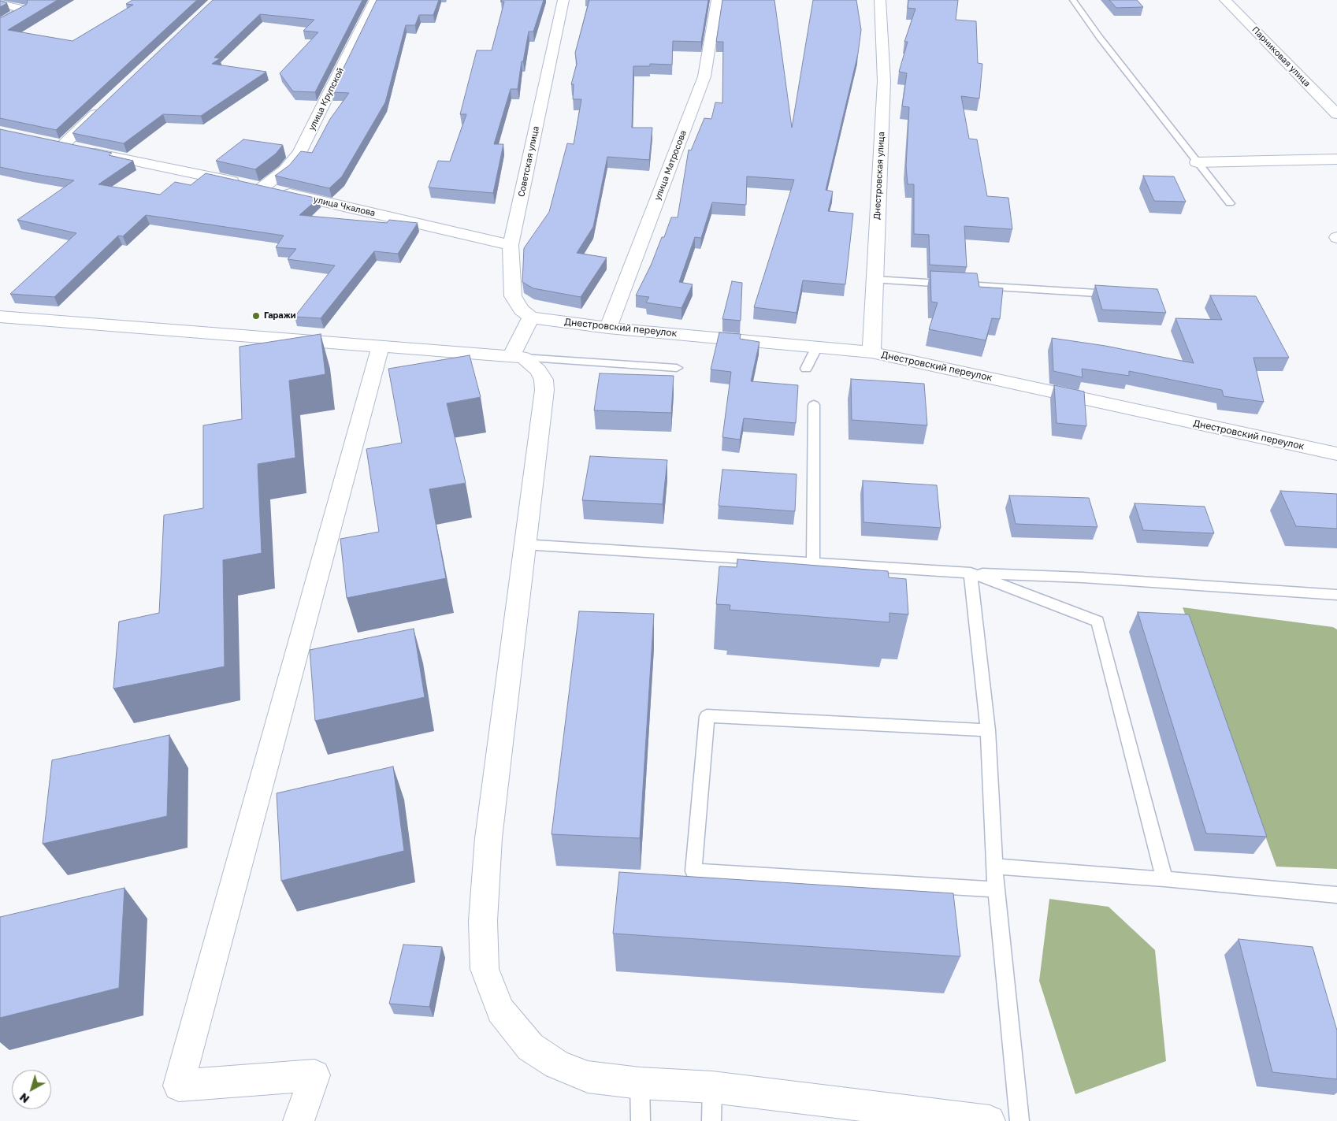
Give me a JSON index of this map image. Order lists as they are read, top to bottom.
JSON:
{
  "streets": {
    "street": [
      "Парниковая улица",
      "улица Крупской",
      "Советская улица",
      "улица Матросова",
      "Днестровская улица",
      "улица Чкалова",
      "Днестровский переулок"
    ]
  },
  "crossings": [
    ["улица Крупской", "улица Чкалова"],
    ["Советская улица", "улица Чкалова"],
    ["Советская улица", "Днестровский переулок"],
    ["улица Матросова", "Днестровский переулок"],
    ["Днестровская улица", "Днестровский переулок"]
  ],
  "places": ["Гаражи"],
  "north": "bottom left"
}
